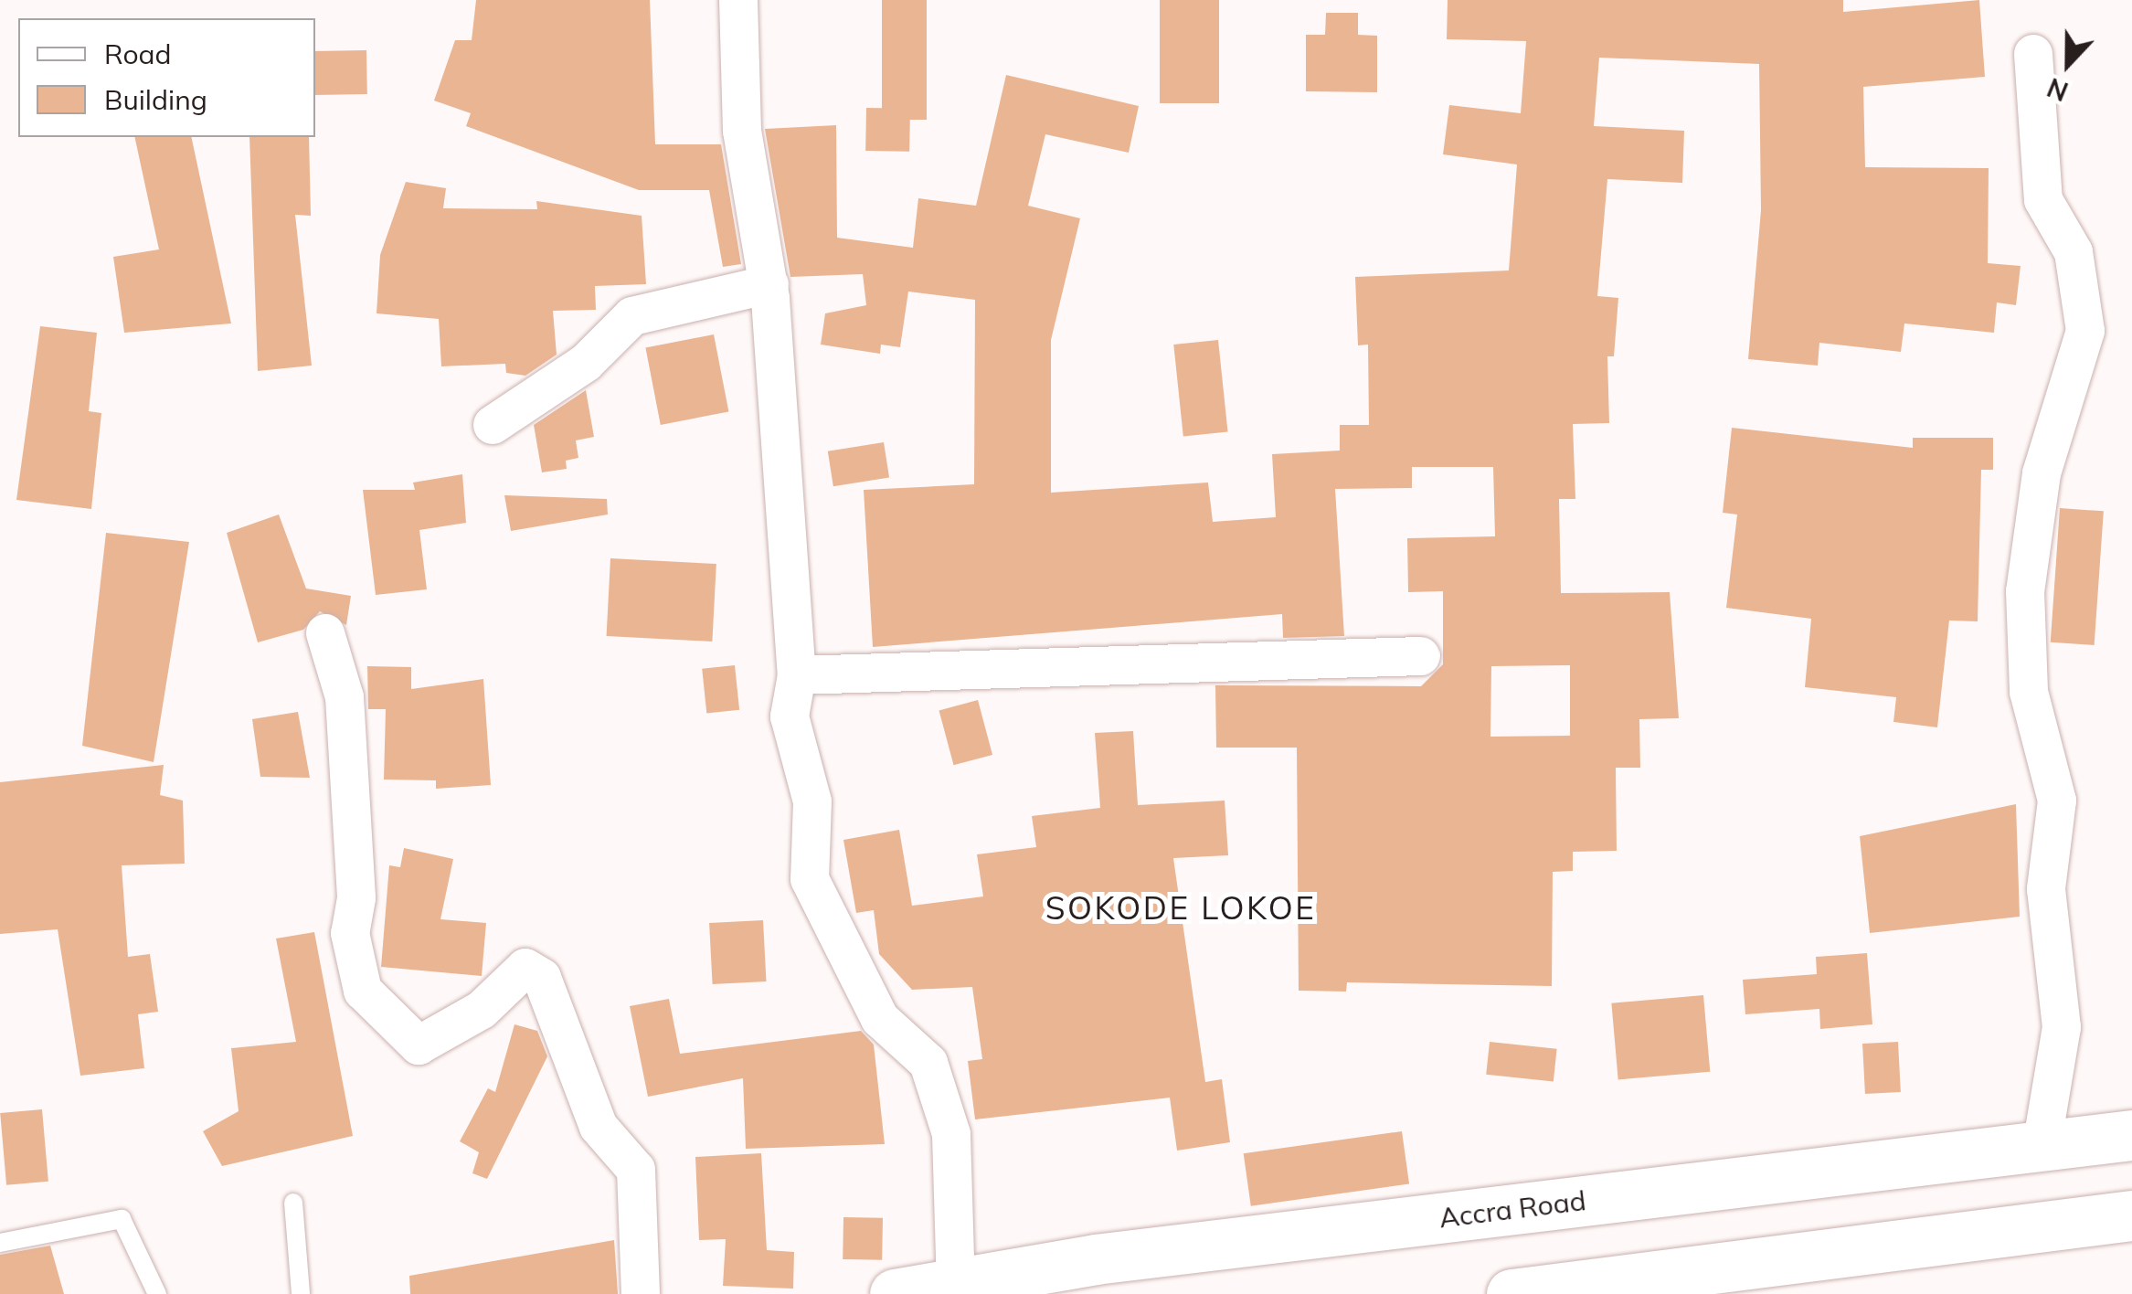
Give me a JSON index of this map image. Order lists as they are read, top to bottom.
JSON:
{
  "streets": {
    "main road": ["Accra Road"]
  },
  "districts": ["SOKODE LOKOE"],
  "legend": ["Road", "Building"],
  "north": "bottom"
}
